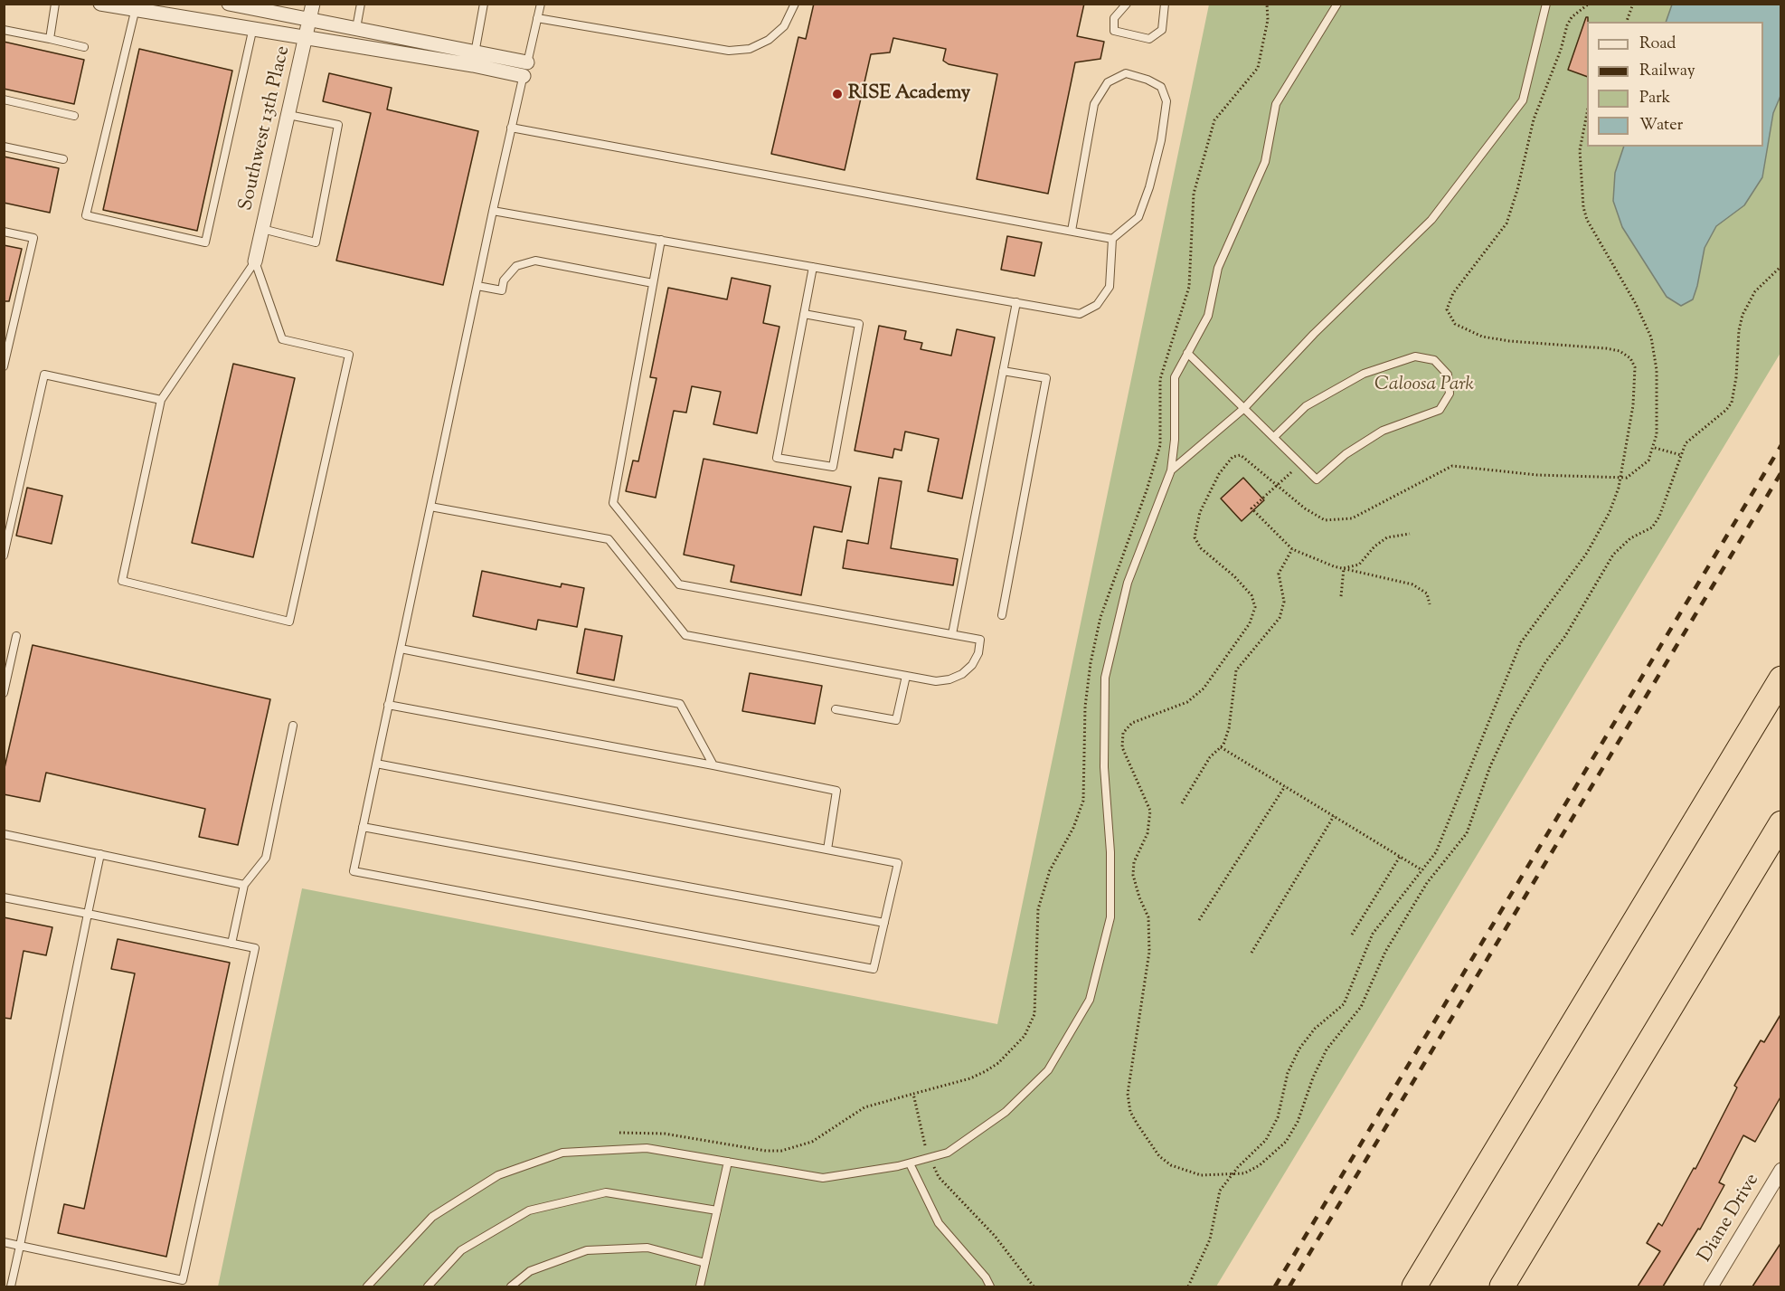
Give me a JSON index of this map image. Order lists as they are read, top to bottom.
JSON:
{
  "streets": {
    "street": ["Southwest 13th Place", "Diane Drive"]
  },
  "parks": ["Caloosa Park"],
  "places": ["RISE Academy"],
  "legend": [
    "Road",
    "Railway",
    "Park",
    "Water"
  ]
}
